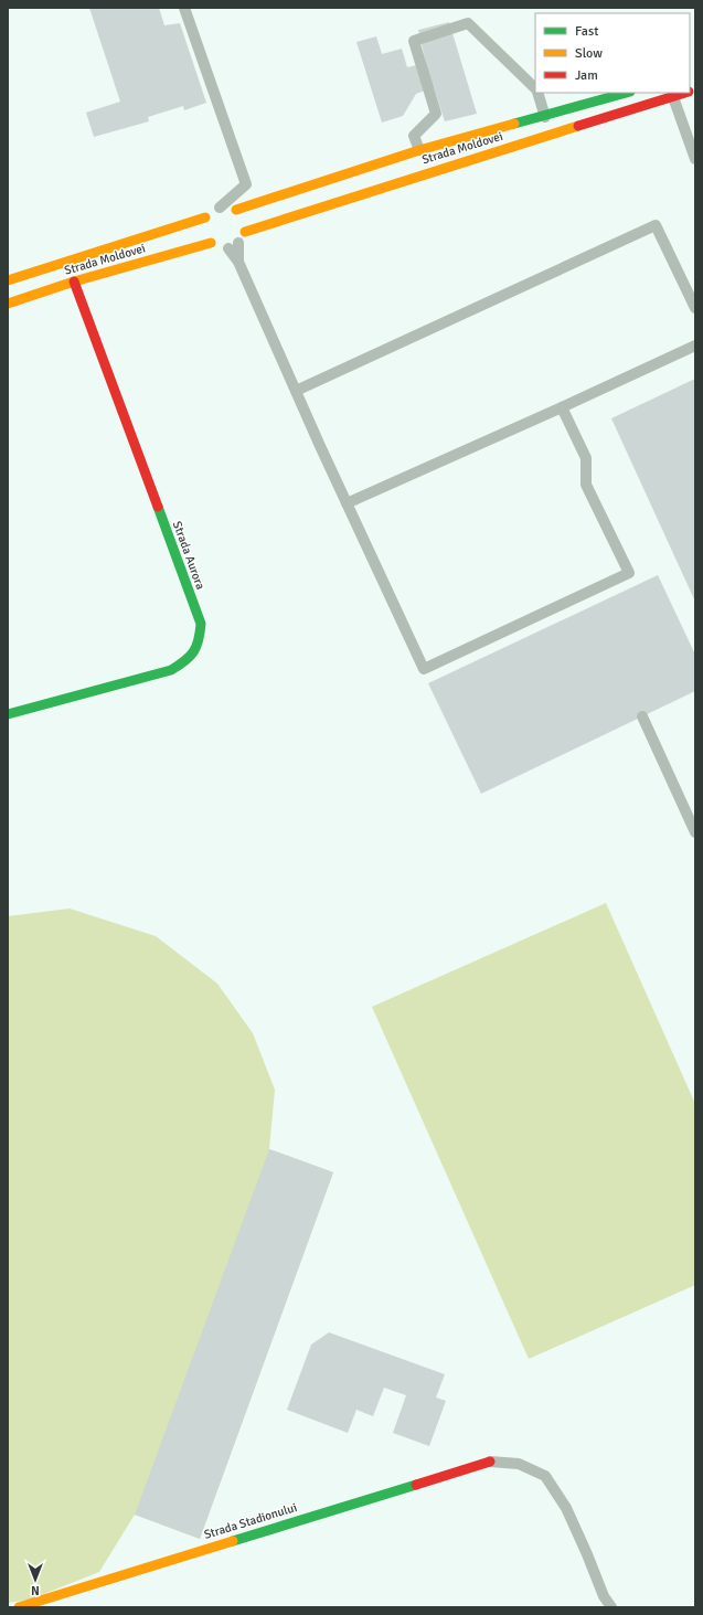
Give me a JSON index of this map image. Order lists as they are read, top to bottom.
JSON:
{
  "streets": {
    "main road": ["Strada Moldovei", "Strada Aurora", "Strada Stadionului"]
  },
  "crossings": [
    ["Strada Moldovei", "Strada Aurora"]
  ],
  "legend": ["Fast", "Slow", "Jam"],
  "north": "bottom"
}
